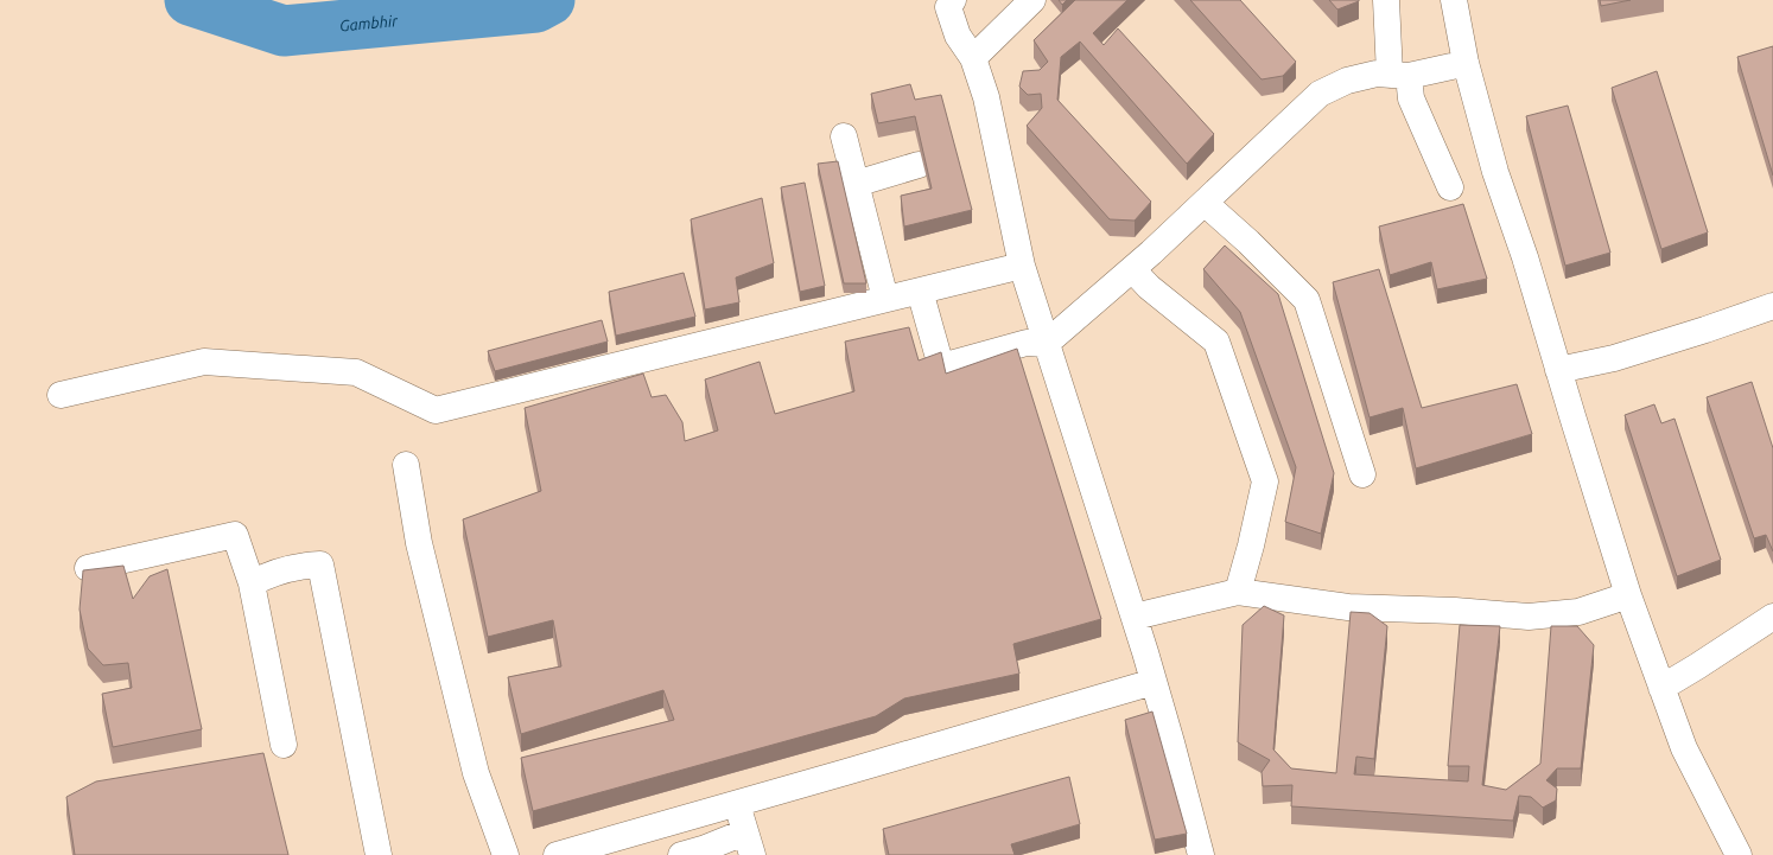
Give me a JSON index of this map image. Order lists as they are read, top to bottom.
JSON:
{
  "water": ["Gambhir"]
}
